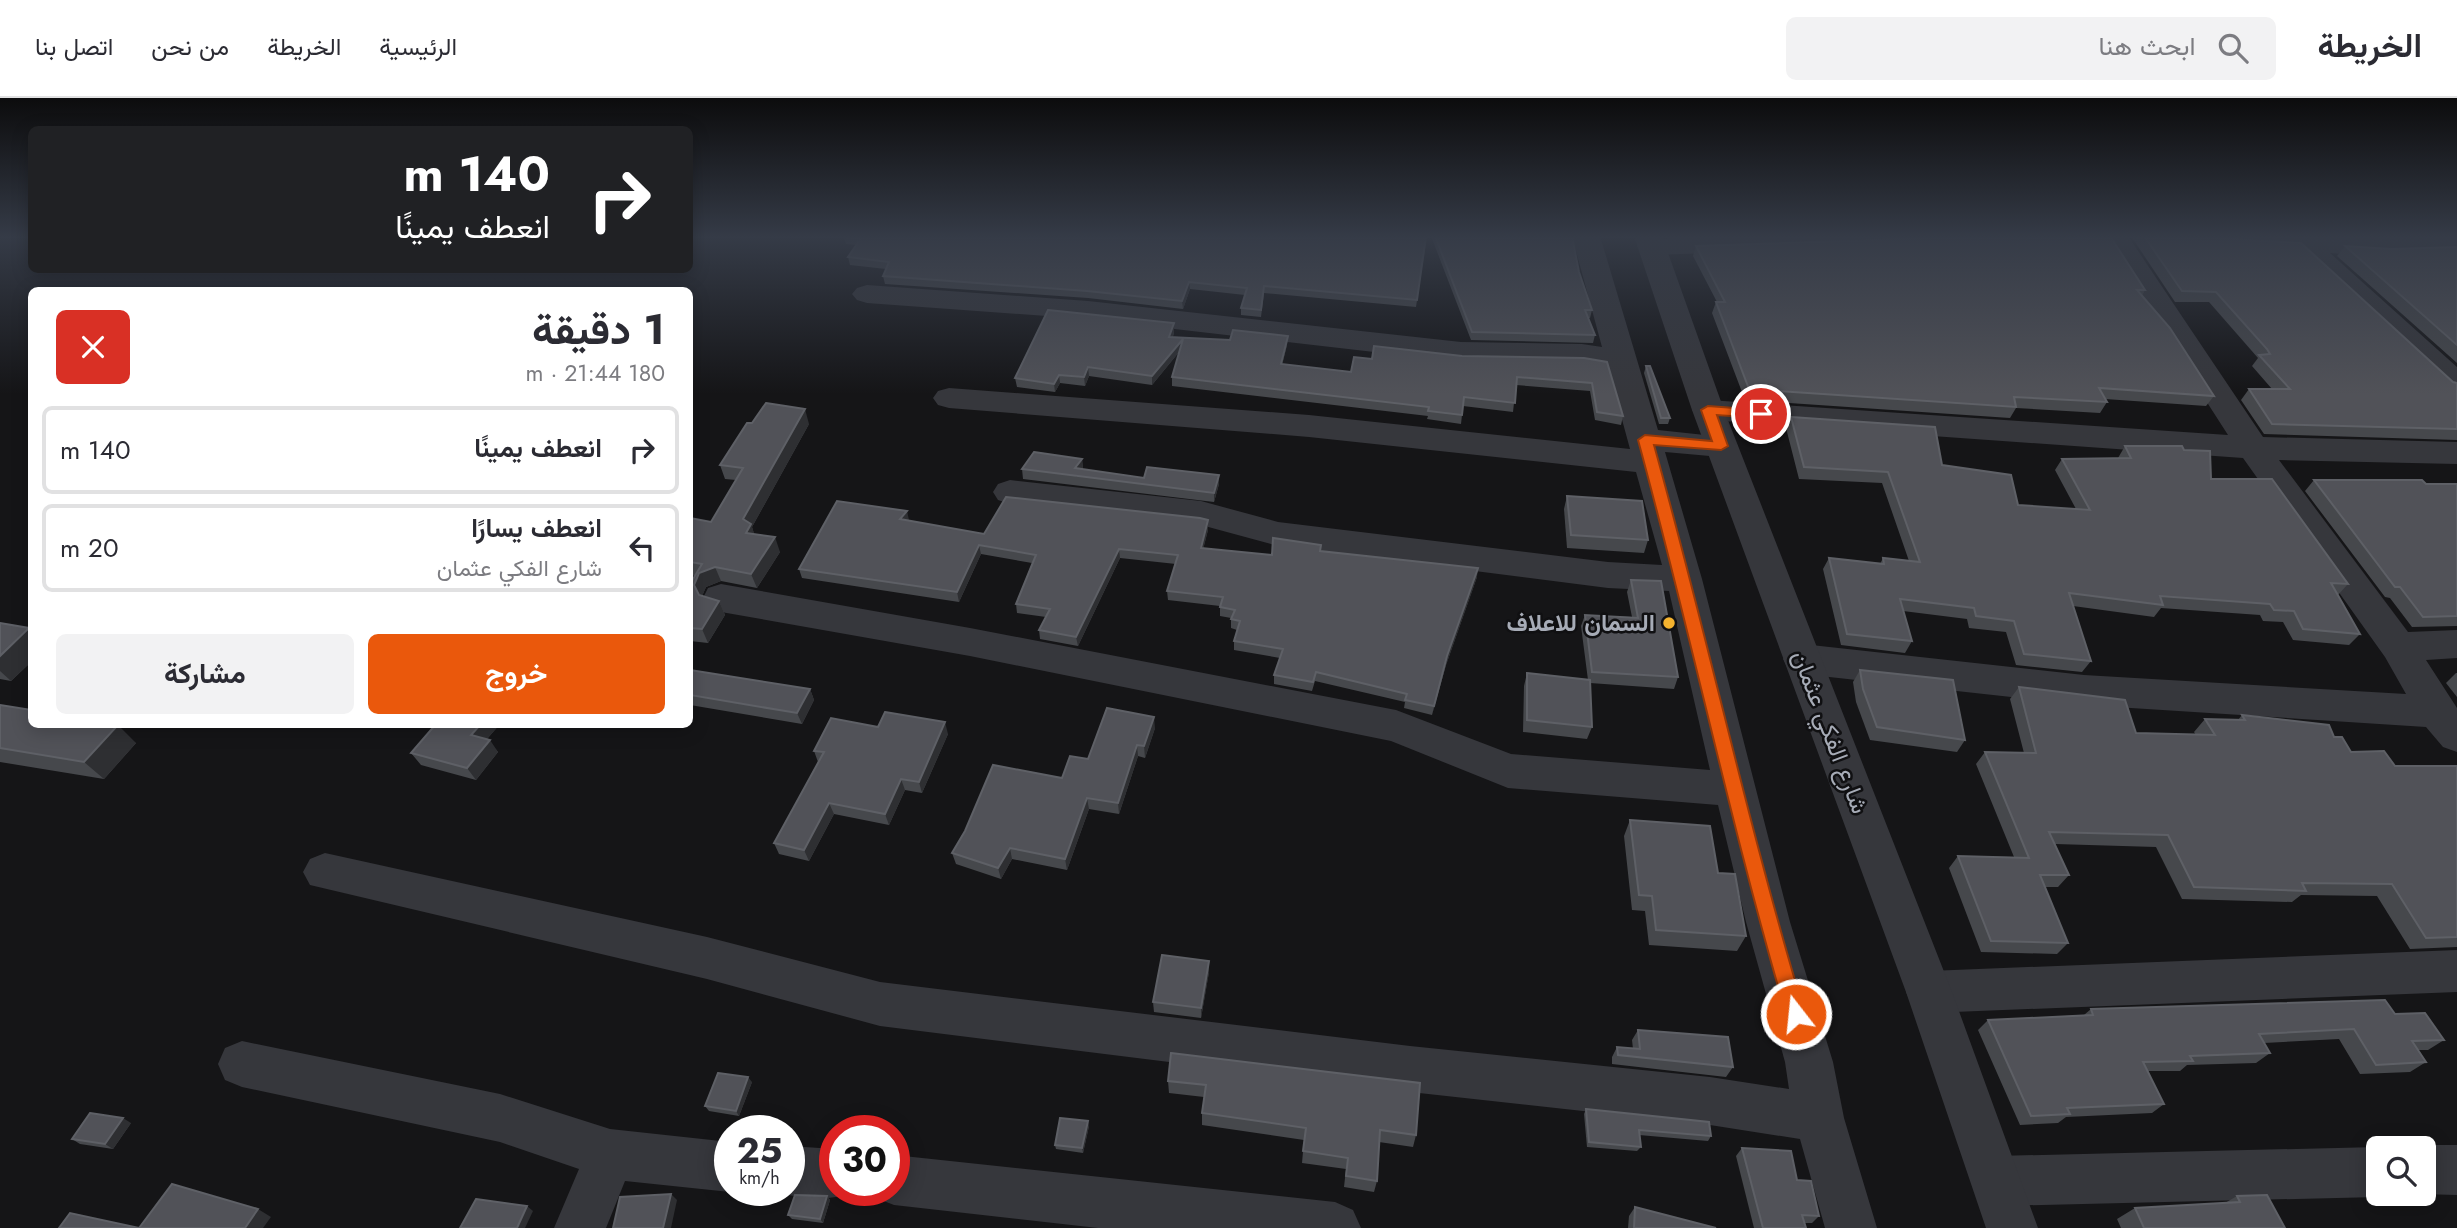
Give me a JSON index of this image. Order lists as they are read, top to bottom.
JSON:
{
  "streets": {
    "street": ["شارع الفكي عثمان"]
  },
  "places": ["السمان للاعلاف"],
  "page": {
    "header": "الخريطة",
    "search": "ابحث هنا",
    "nav": [
      "الرئيسية",
      "الخريطة",
      "من نحن",
      "اتصل بنا"
    ],
    "turn": ["140 m", "انعطف يمينًا"],
    "heading": ["1 دقيقة", "180 m · 21:44"],
    "list": [
      {
        "name": "انعطف يمينًا",
        "value": "140 m"
      },
      {
        "name": "انعطف يسارًا",
        "note": "شارع الفكي عثمان",
        "value": "20 m"
      }
    ],
    "buttons": ["خروج", "مشاركة"],
    "speed": "25 km/h",
    "limit": "30"
  }
}
